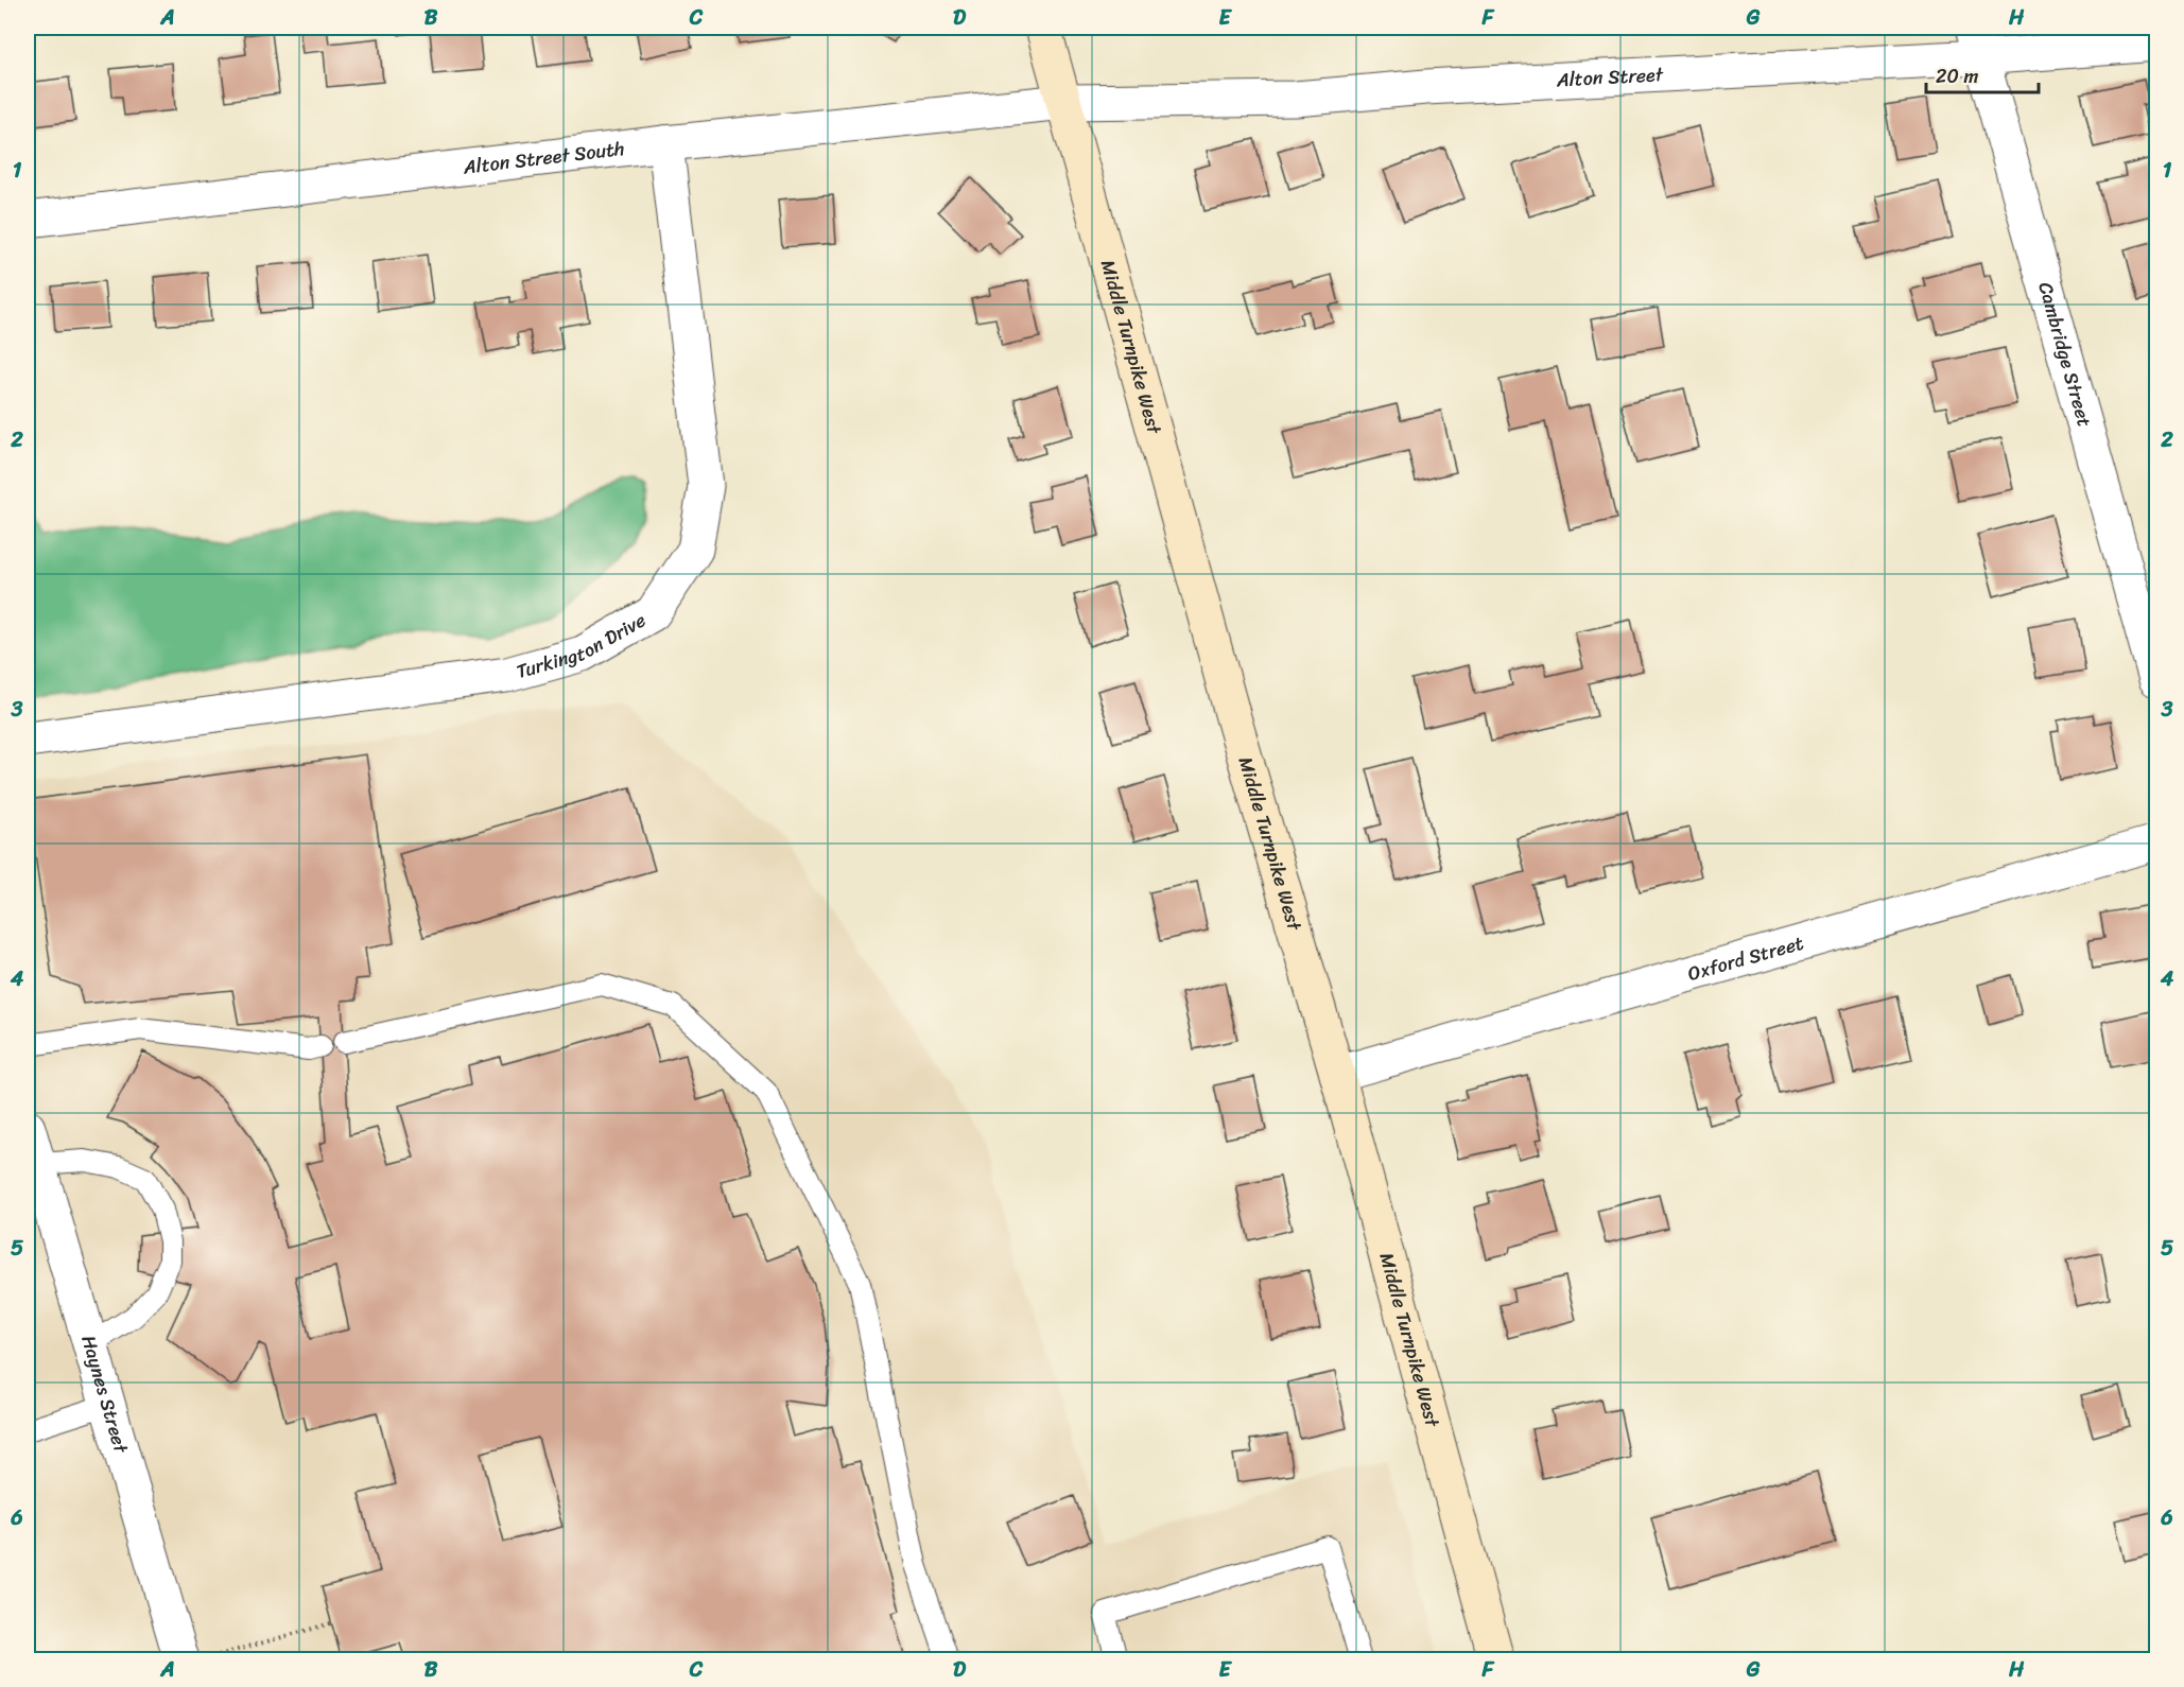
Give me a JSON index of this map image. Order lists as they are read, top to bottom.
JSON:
{
  "streets": {
    "main road": ["Middle Turnpike West"],
    "street": [
      "Alton Street",
      "Alton Street South",
      "Cambridge Street",
      "Turkington Drive",
      "Oxford Street",
      "Haynes Street"
    ]
  },
  "crossings": [
    ["Alton Street", "Alton Street South"],
    ["Alton Street", "Middle Turnpike West"],
    ["Alton Street", "Cambridge Street"],
    ["Alton Street South", "Middle Turnpike West"],
    ["Alton Street South", "Turkington Drive"],
    ["Middle Turnpike West", "Oxford Street"]
  ],
  "scale_bar": "20 m",
  "grid": {
    "columns": [
      "A",
      "B",
      "C",
      "D",
      "E",
      "F",
      "G",
      "H"
    ],
    "rows": [
      "1",
      "2",
      "3",
      "4",
      "5",
      "6"
    ]
  }
}
